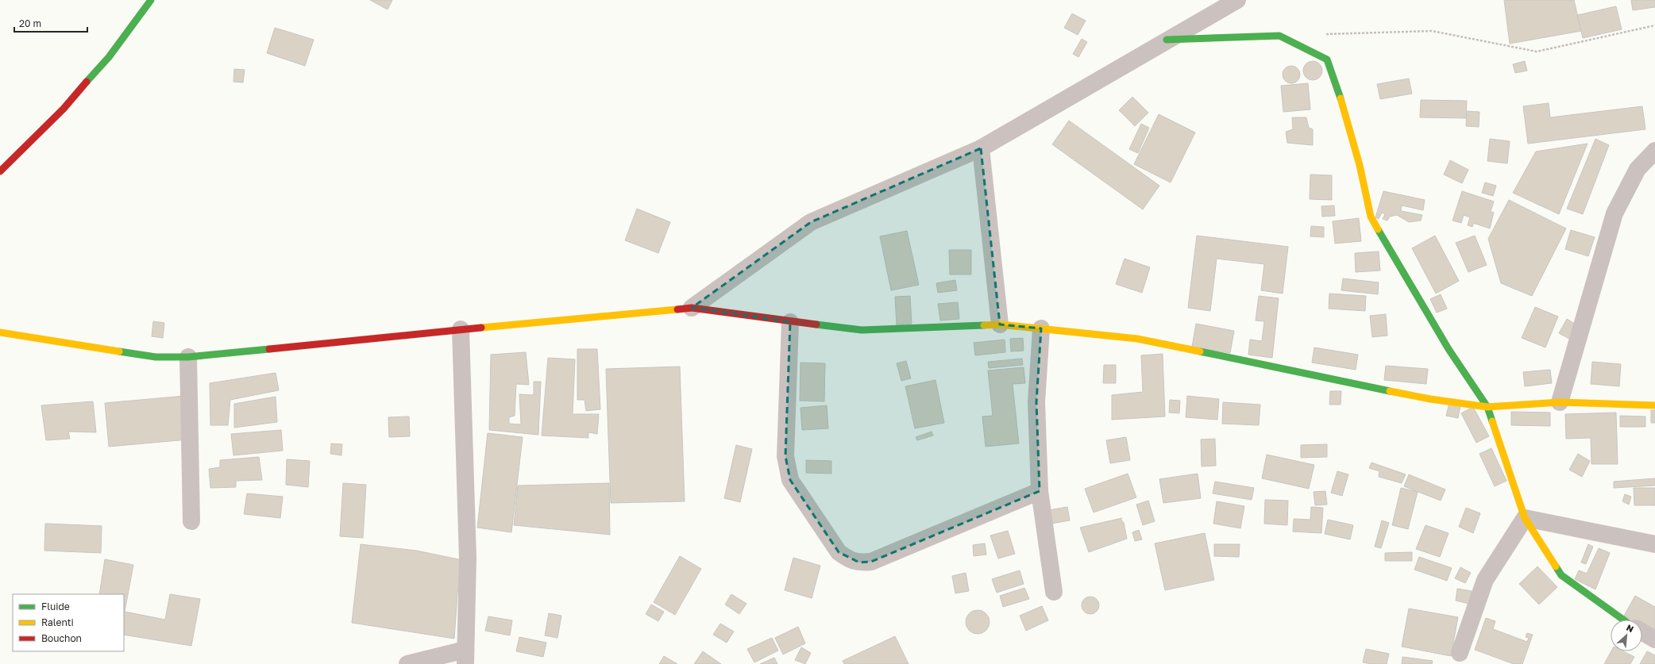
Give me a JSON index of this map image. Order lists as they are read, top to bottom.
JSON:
{
  "legend": ["Fluide", "Ralenti", "Bouchon"],
  "scale_bar": "20 m",
  "north": "top right"
}
